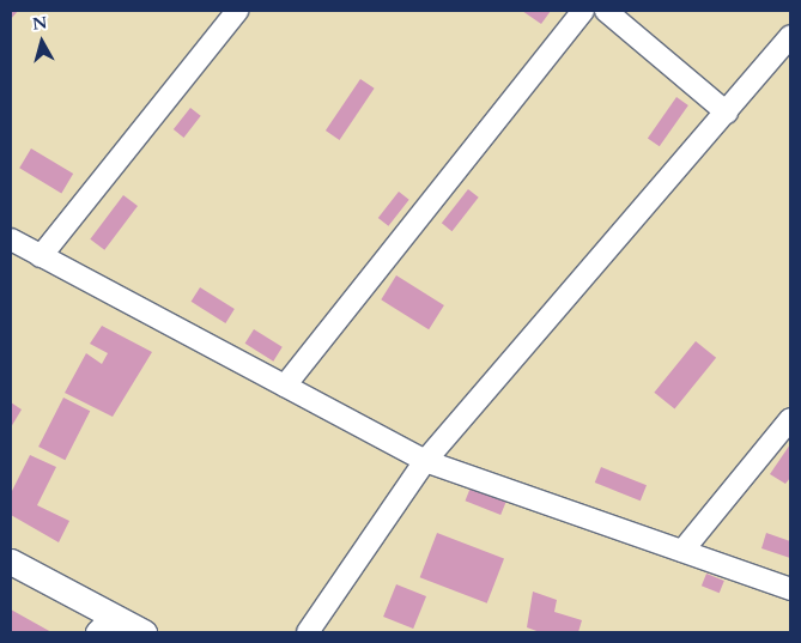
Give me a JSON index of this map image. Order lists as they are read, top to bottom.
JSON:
{
  "north": "top"
}
